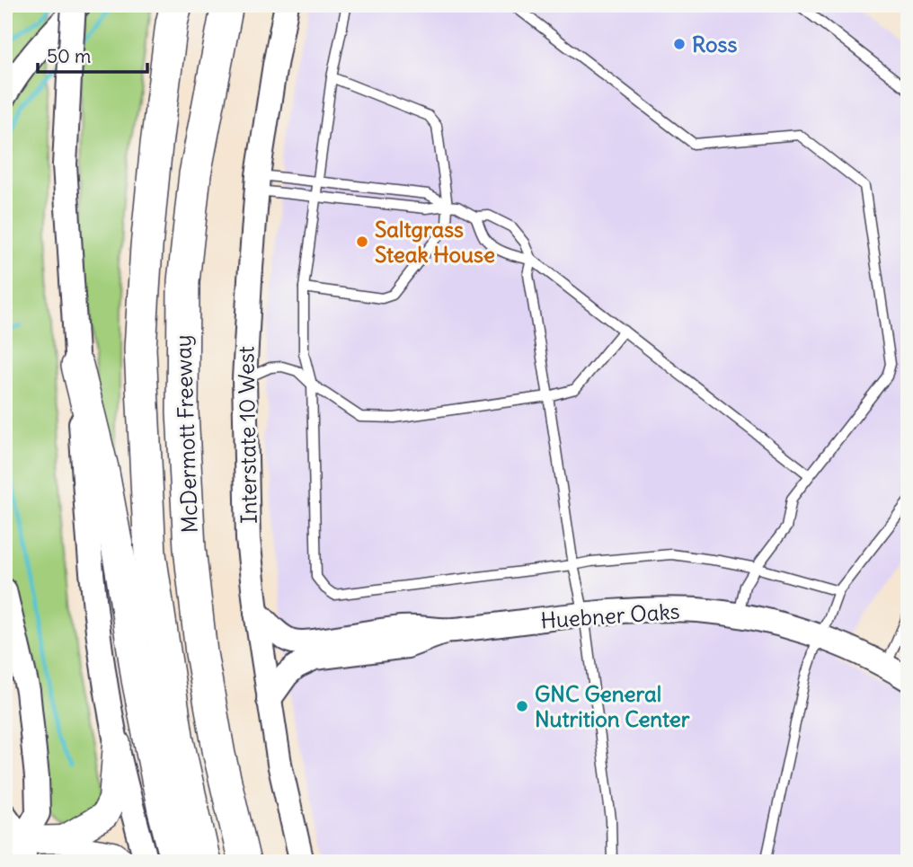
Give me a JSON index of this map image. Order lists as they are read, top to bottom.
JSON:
{
  "streets": {
    "highway": ["McDermott Freeway"],
    "main road": ["Interstate 10 West", "Huebner Oaks"]
  },
  "crossings": [
    ["Interstate 10 West", "Huebner Oaks"]
  ],
  "places": ["Ross", "Saltgrass Steak House", "GNC General Nutrition Center"],
  "scale_bar": "50 m"
}
